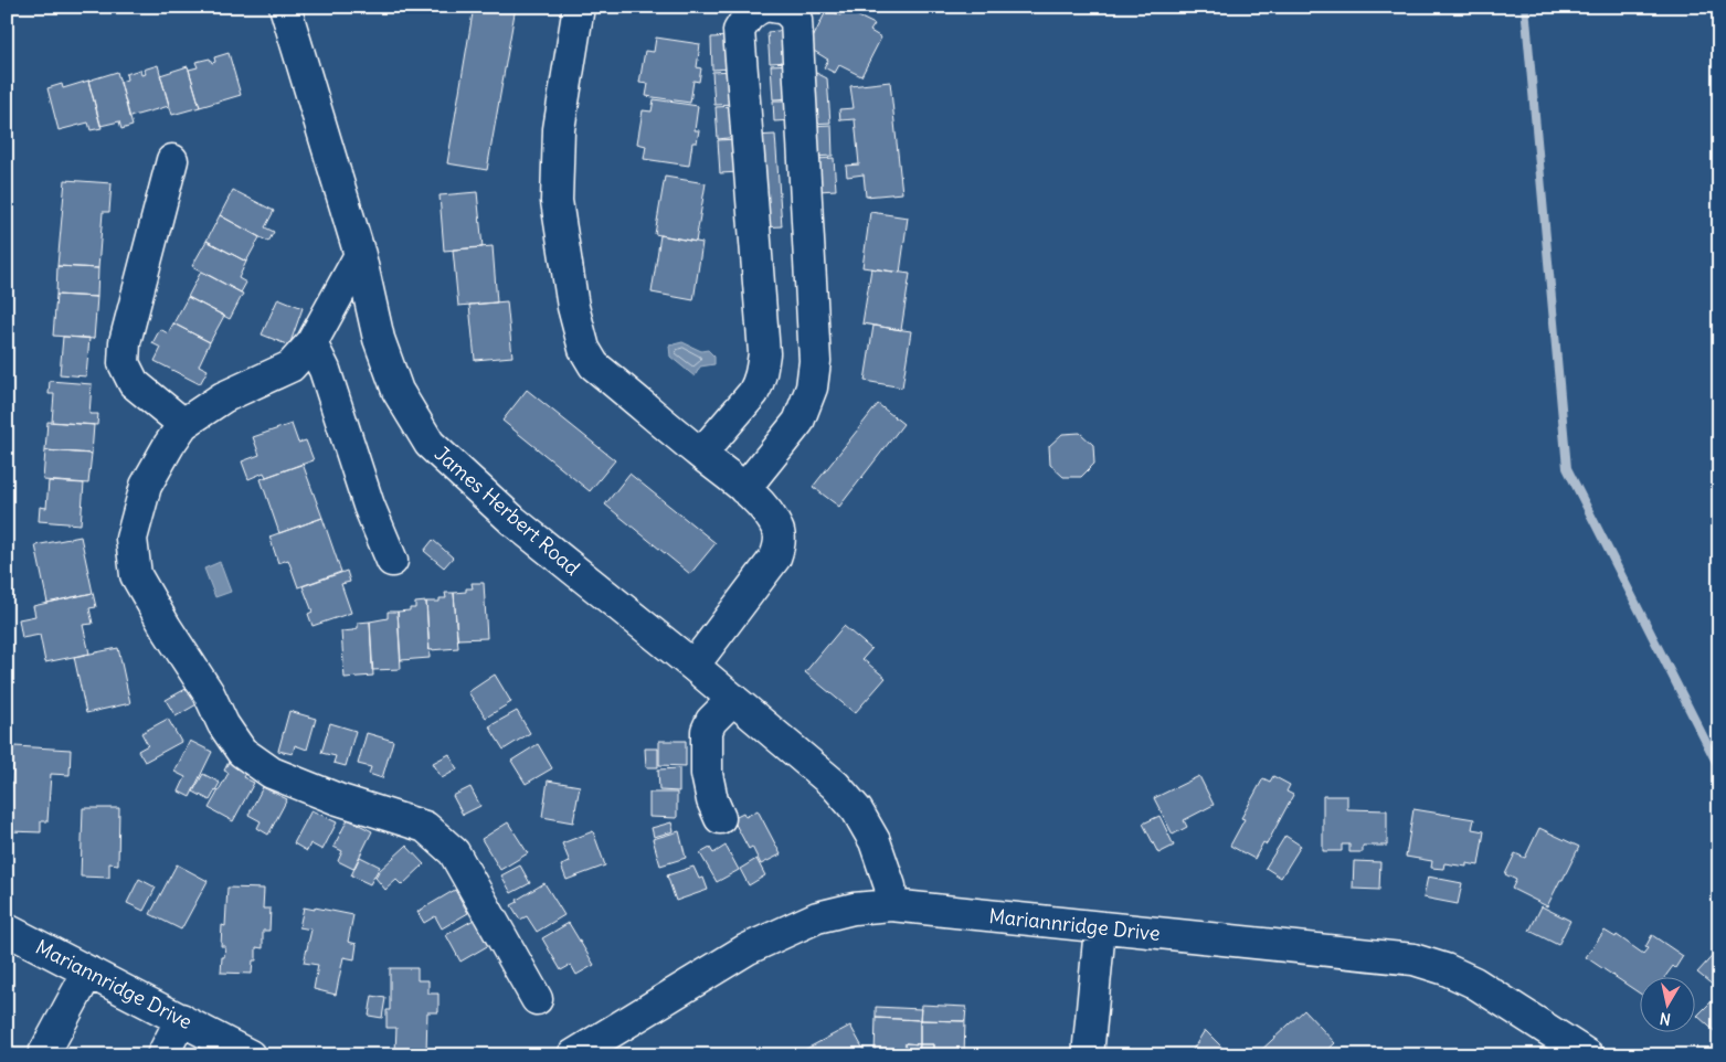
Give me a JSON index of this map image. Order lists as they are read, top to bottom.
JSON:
{
  "streets": {
    "street": ["James Herbert Road", "Mariannridge Drive"]
  },
  "crossings": [
    ["James Herbert Road", "Mariannridge Drive"]
  ],
  "north": "bottom"
}
